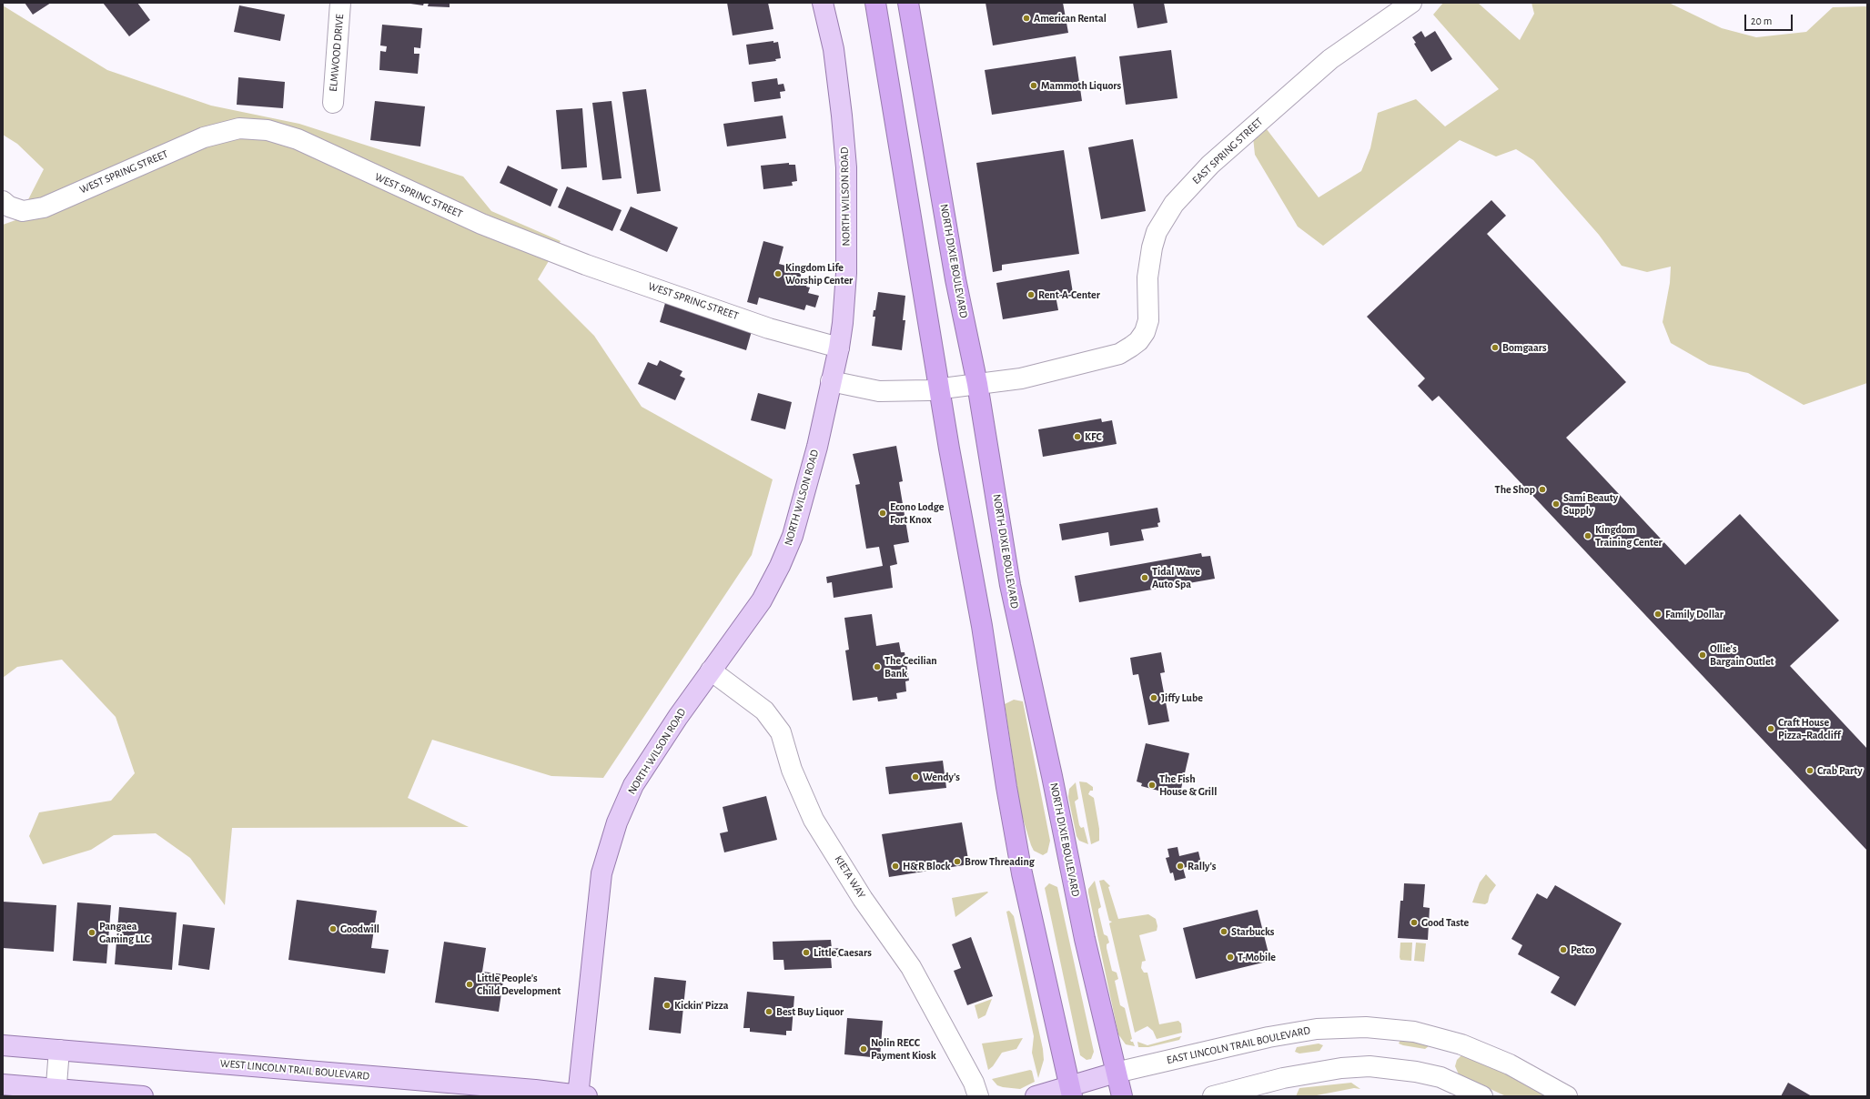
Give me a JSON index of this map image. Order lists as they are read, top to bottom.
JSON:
{
  "streets": {
    "highway": ["NORTH DIXIE BOULEVARD"],
    "main road": ["NORTH WILSON ROAD", "WEST LINCOLN TRAIL BOULEVARD"],
    "street": [
      "ELMWOOD DRIVE",
      "EAST SPRING STREET",
      "WEST SPRING STREET",
      "KIETA WAY",
      "EAST LINCOLN TRAIL BOULEVARD"
    ]
  },
  "crossings": [
    ["EAST SPRING STREET", "NORTH DIXIE BOULEVARD"],
    ["WEST SPRING STREET", "NORTH WILSON ROAD"],
    ["NORTH WILSON ROAD", "KIETA WAY"],
    ["NORTH WILSON ROAD", "WEST LINCOLN TRAIL BOULEVARD"],
    ["NORTH DIXIE BOULEVARD", "EAST LINCOLN TRAIL BOULEVARD"]
  ],
  "places": [
    "American Rental",
    "Mammoth Liquors",
    "Kingdom Life Worship Center",
    "Rent-A-Center",
    "Bomgaars",
    "KFC",
    "The Shop",
    "Sami Beauty Supply",
    "Econo Lodge Fort Knox",
    "Kingdom Training Center",
    "Tidal Wave Auto Spa",
    "Family Dollar",
    "Ollie's Bargain Outlet",
    "The Cecilian Bank",
    "Jiffy Lube",
    "Craft House Pizza–Radcliff",
    "Crab Party",
    "Wendy's",
    "The Fish House & Grill",
    "Brow Threading",
    "H&R Block",
    "Rally's",
    "Good Taste",
    "Goodwill",
    "Starbucks",
    "Pangaea Gaming LLC",
    "Petco",
    "Little Caesars",
    "T-Mobile",
    "Little People's Child Development",
    "Kickin' Pizza",
    "Best Buy Liquor",
    "Nolin RECC Payment Kiosk"
  ],
  "scale_bar": "20 m"
}
